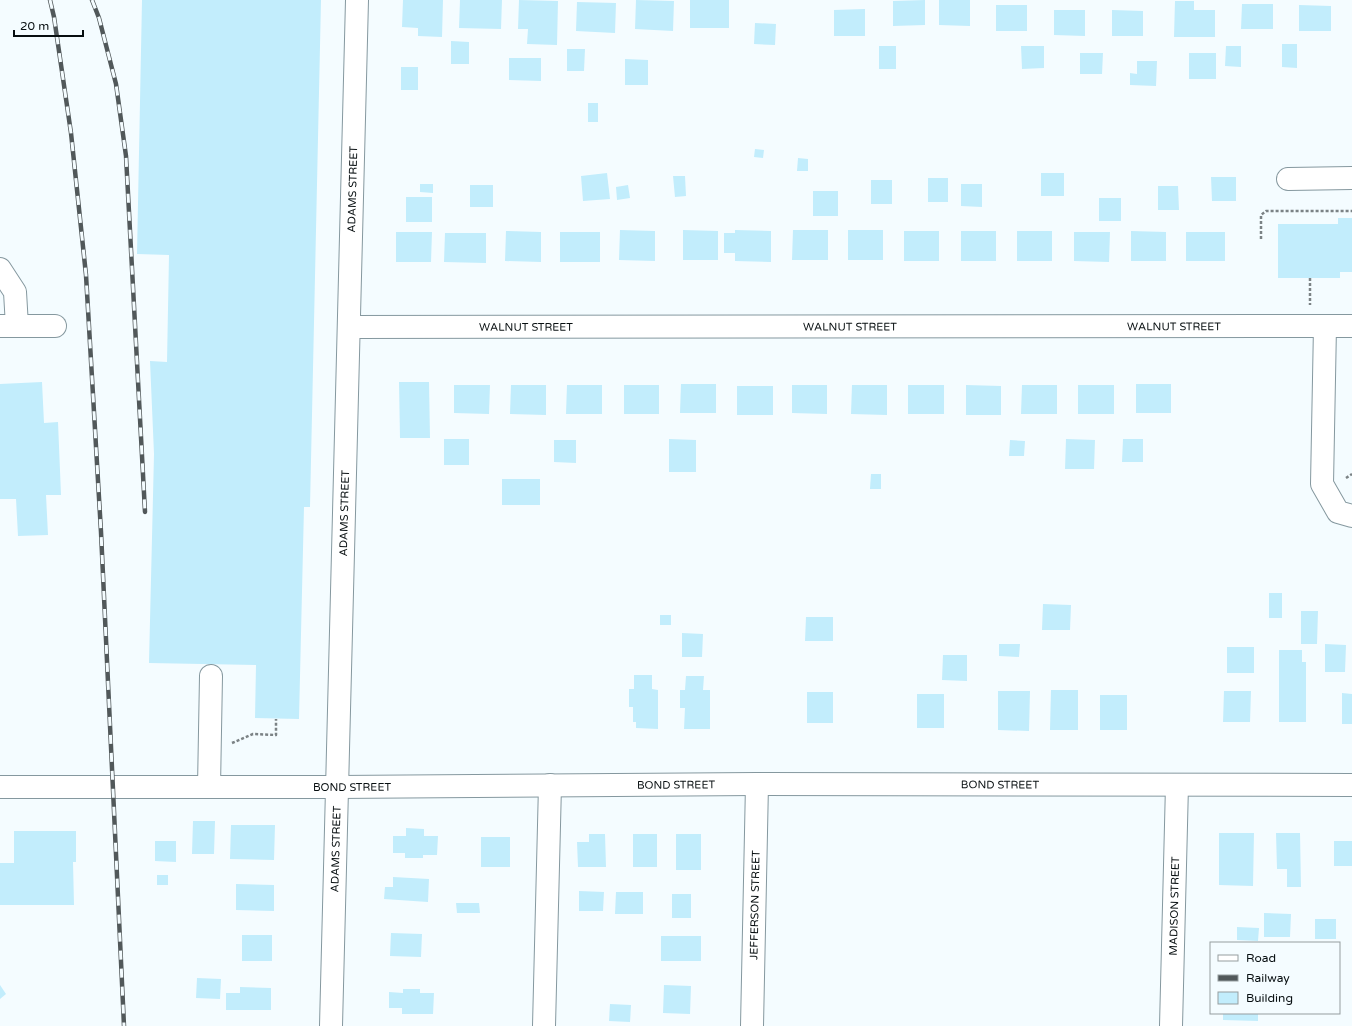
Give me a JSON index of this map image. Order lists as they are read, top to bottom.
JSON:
{
  "streets": {
    "street": [
      "ADAMS STREET",
      "WALNUT STREET",
      "BOND STREET",
      "JEFFERSON STREET",
      "MADISON STREET"
    ]
  },
  "crossings": [
    ["ADAMS STREET", "WALNUT STREET"],
    ["ADAMS STREET", "BOND STREET"],
    ["BOND STREET", "JEFFERSON STREET"],
    ["BOND STREET", "MADISON STREET"]
  ],
  "legend": ["Road", "Railway", "Building"],
  "scale_bar": "20 m"
}
